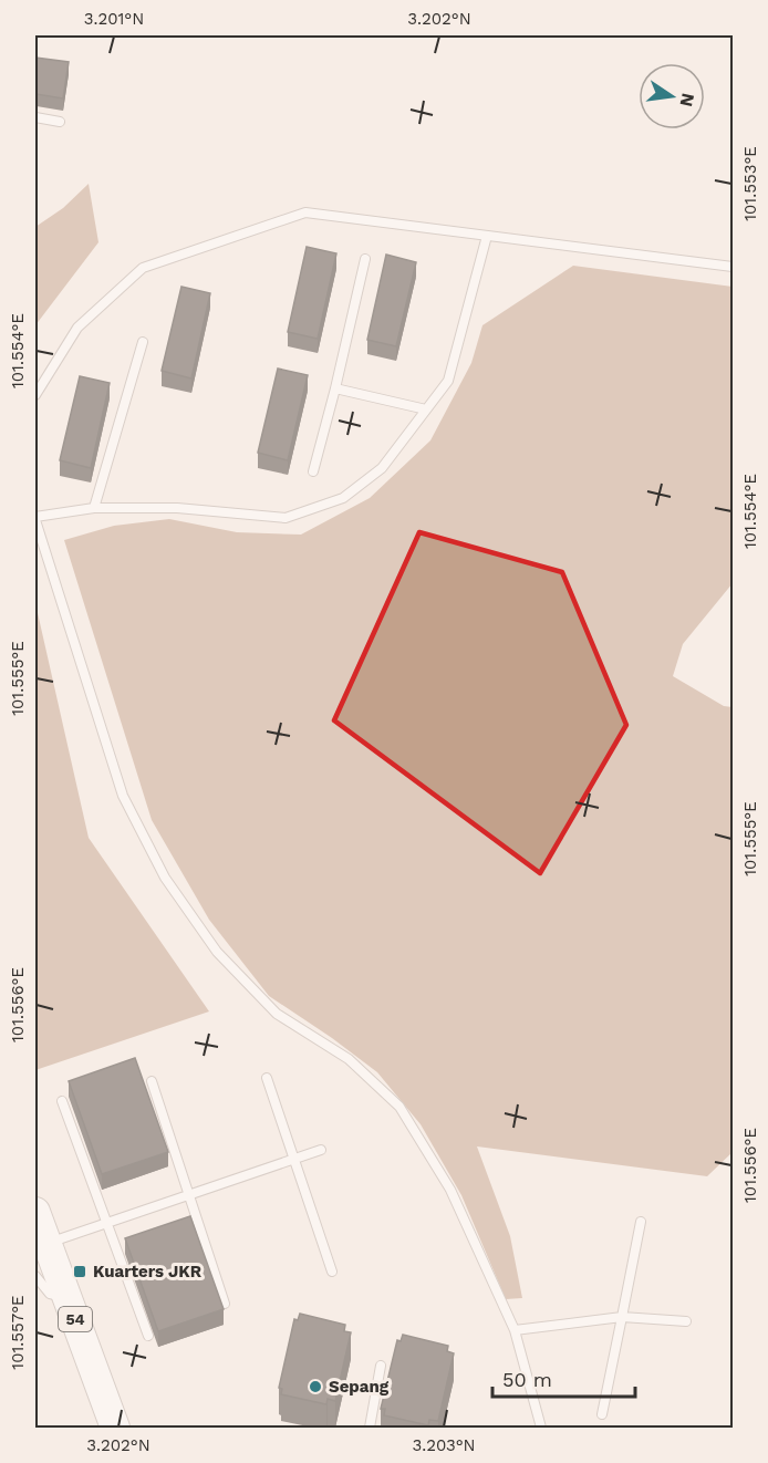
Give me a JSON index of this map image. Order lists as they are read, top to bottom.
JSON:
{
  "streets": {
    "highway": ["54"]
  },
  "places": {
    "transit": ["Kuarters JKR"],
    "other": ["Sepang"]
  },
  "scale_bar": "50 m",
  "north": "right",
  "coordinates": [
    "3.201°N",
    "3.202°N",
    "101.553°E",
    "101.554°E",
    "101.555°E",
    "101.556°E",
    "101.557°E",
    "3.203°N"
  ]
}
